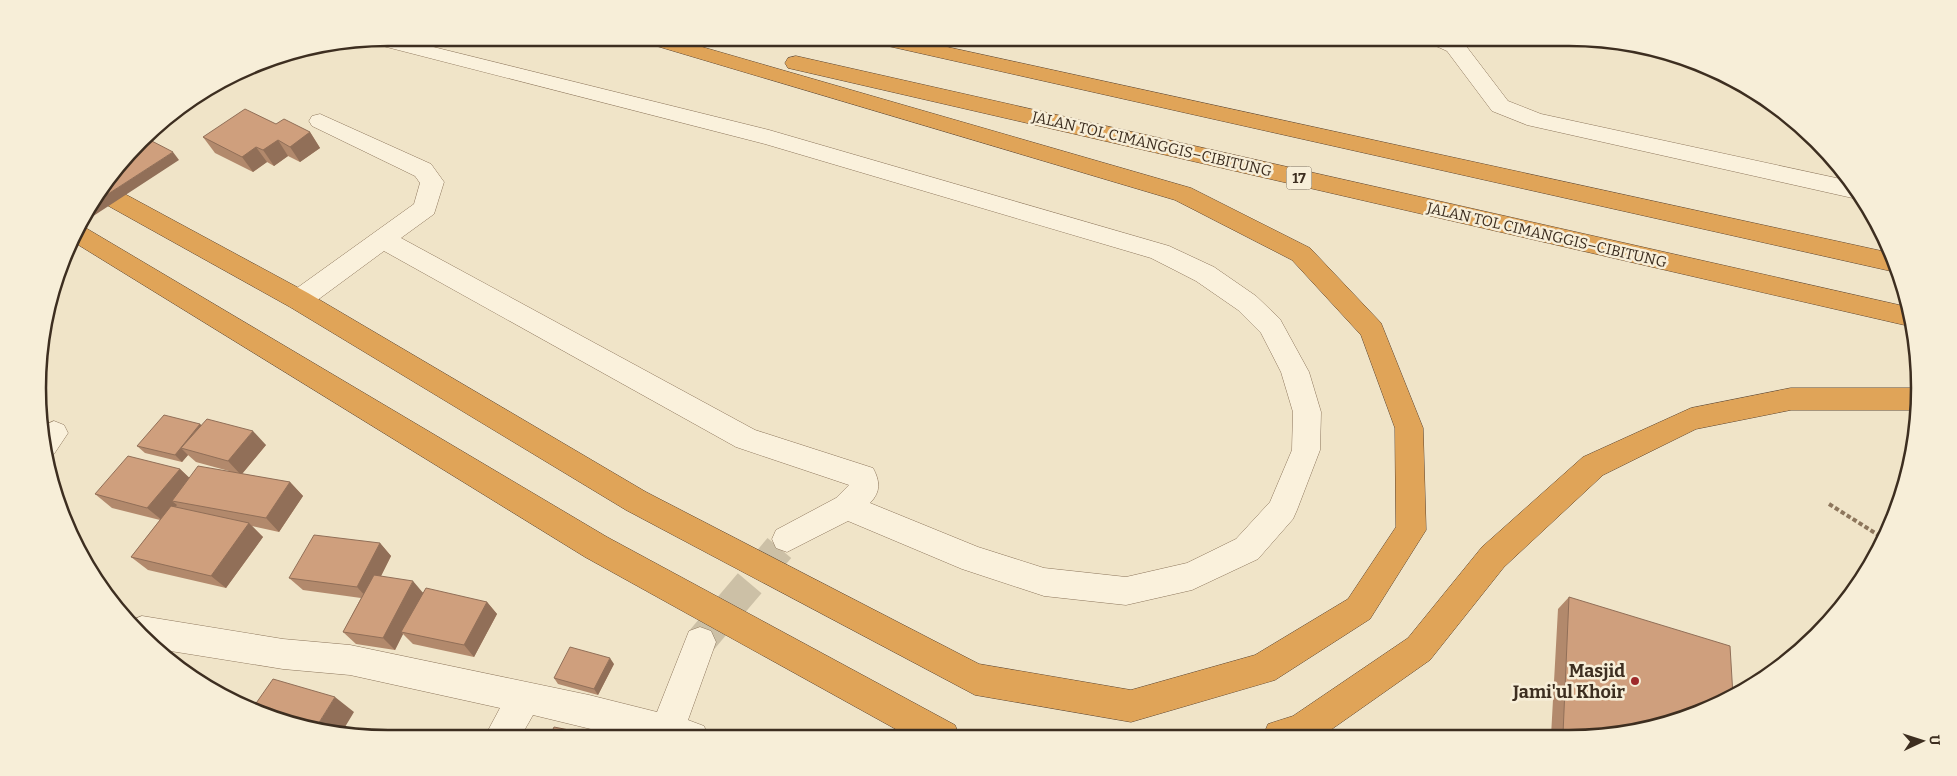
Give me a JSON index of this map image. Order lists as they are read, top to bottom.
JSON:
{
  "streets": {
    "highway": ["JALAN TOL CIMANGGIS–CIBITUNG", "17"]
  },
  "places": ["Masjid Jami'ul Khoir"],
  "north": "right"
}
